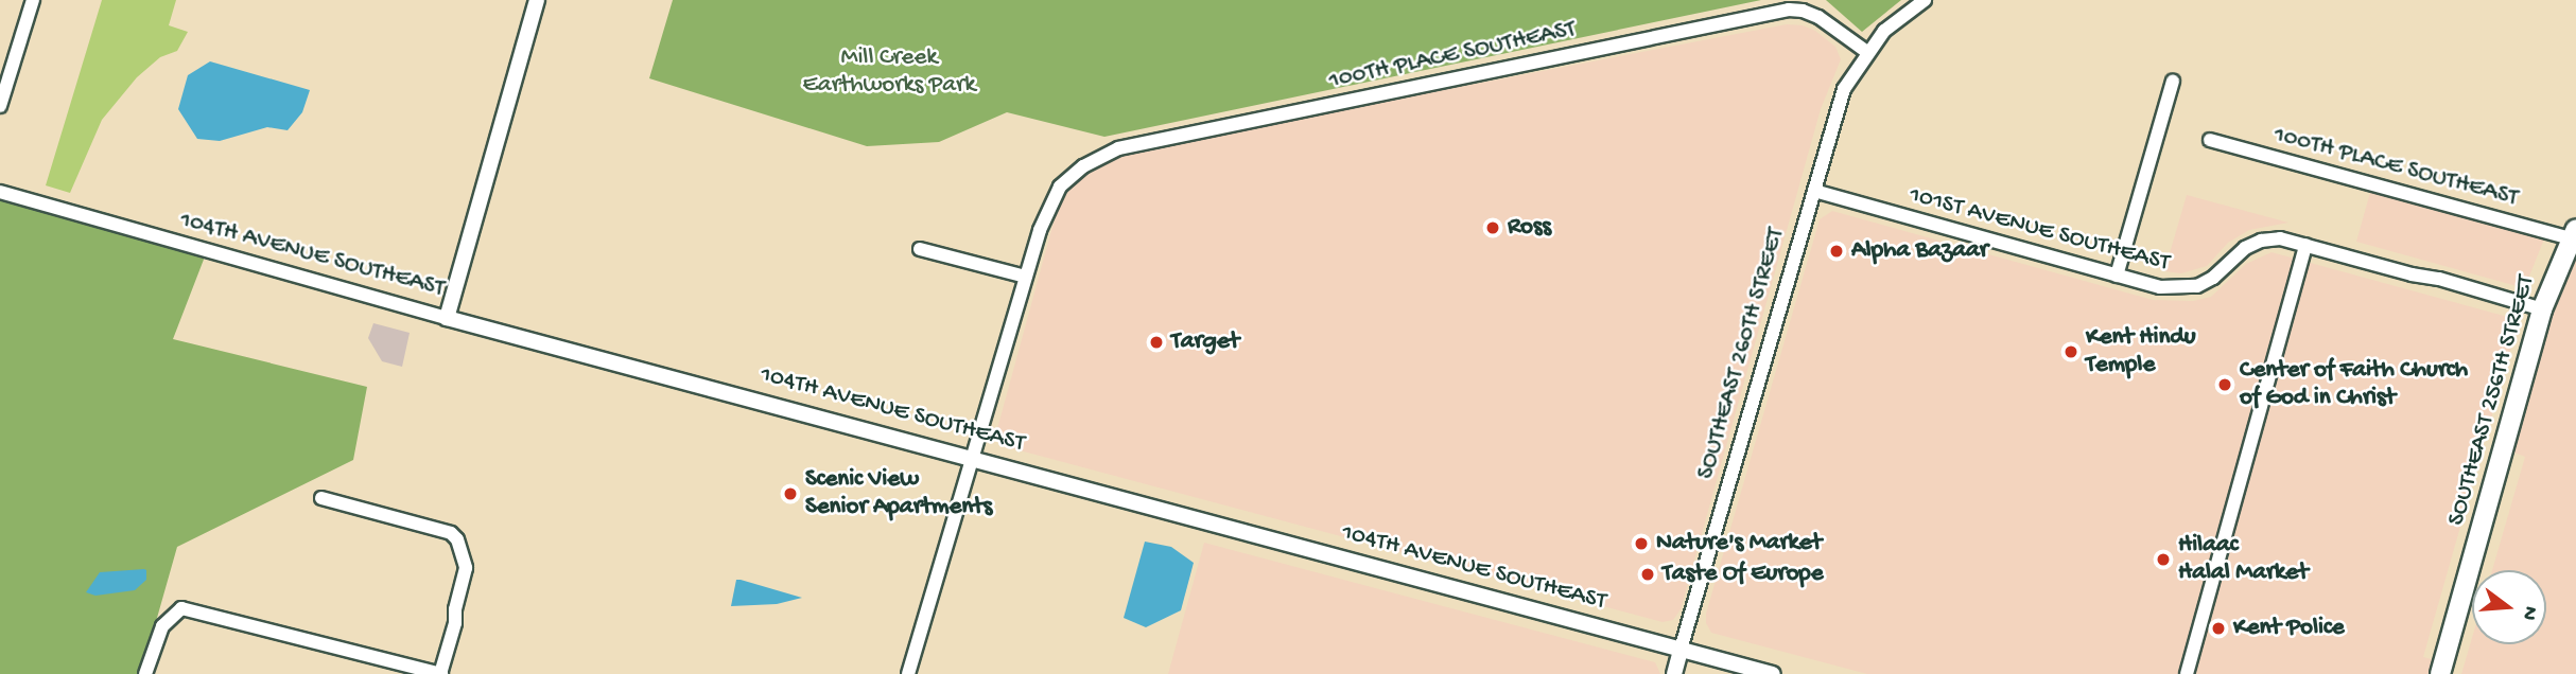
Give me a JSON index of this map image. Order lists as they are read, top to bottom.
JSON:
{
  "streets": {
    "main road": ["SOUTHEAST 256TH STREET"],
    "street": [
      "100TH PLACE SOUTHEAST",
      "101ST AVENUE SOUTHEAST",
      "104TH AVENUE SOUTHEAST",
      "SOUTHEAST 260TH STREET"
    ]
  },
  "crossings": [
    ["100TH PLACE SOUTHEAST", "104TH AVENUE SOUTHEAST"],
    ["100TH PLACE SOUTHEAST", "SOUTHEAST 260TH STREET"],
    ["100TH PLACE SOUTHEAST", "SOUTHEAST 256TH STREET"],
    ["101ST AVENUE SOUTHEAST", "SOUTHEAST 260TH STREET"],
    ["101ST AVENUE SOUTHEAST", "SOUTHEAST 256TH STREET"],
    ["104TH AVENUE SOUTHEAST", "SOUTHEAST 260TH STREET"]
  ],
  "parks": ["Mill Creek Earthworks Park"],
  "places": [
    "Ross",
    "Alpha Bazaar",
    "Target",
    "Kent Hindu Temple",
    "Center of Faith Church of God in Christ",
    "Scenic View Senior Apartments",
    "Nature's Market",
    "Hilaac Halal Market",
    "Taste Of Europe",
    "Kent Police"
  ],
  "north": "right"
}
